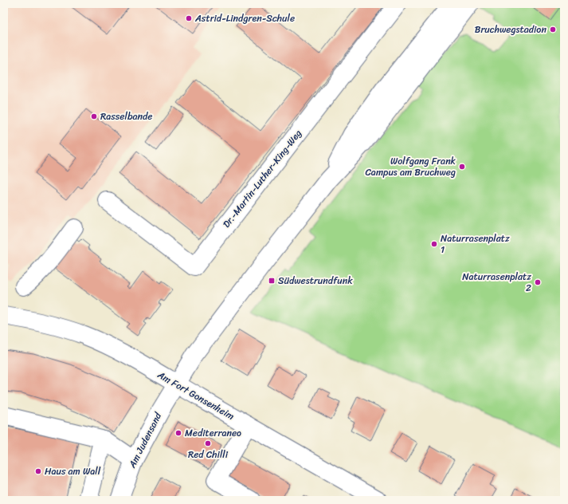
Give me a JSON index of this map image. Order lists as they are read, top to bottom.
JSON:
{
  "streets": {
    "street": ["Dr.-Martin-Luther-King-Weg", "Am Fort Gonsenheim", "Am Judensand"]
  },
  "crossings": [
    ["Am Fort Gonsenheim", "Am Judensand"]
  ],
  "places": {
    "other": [
      "Astrid-Lindgren-Schule",
      "Bruchwegstadion",
      "Rasselbande",
      "Wolfgang Frank Campus am Bruchweg",
      "Naturrasenplatz 1",
      "Naturrasenplatz 2",
      "Mediterraneo",
      "Red Chilli",
      "Haus am Wall"
    ],
    "transit": ["Südwestrundfunk"]
  }
}
